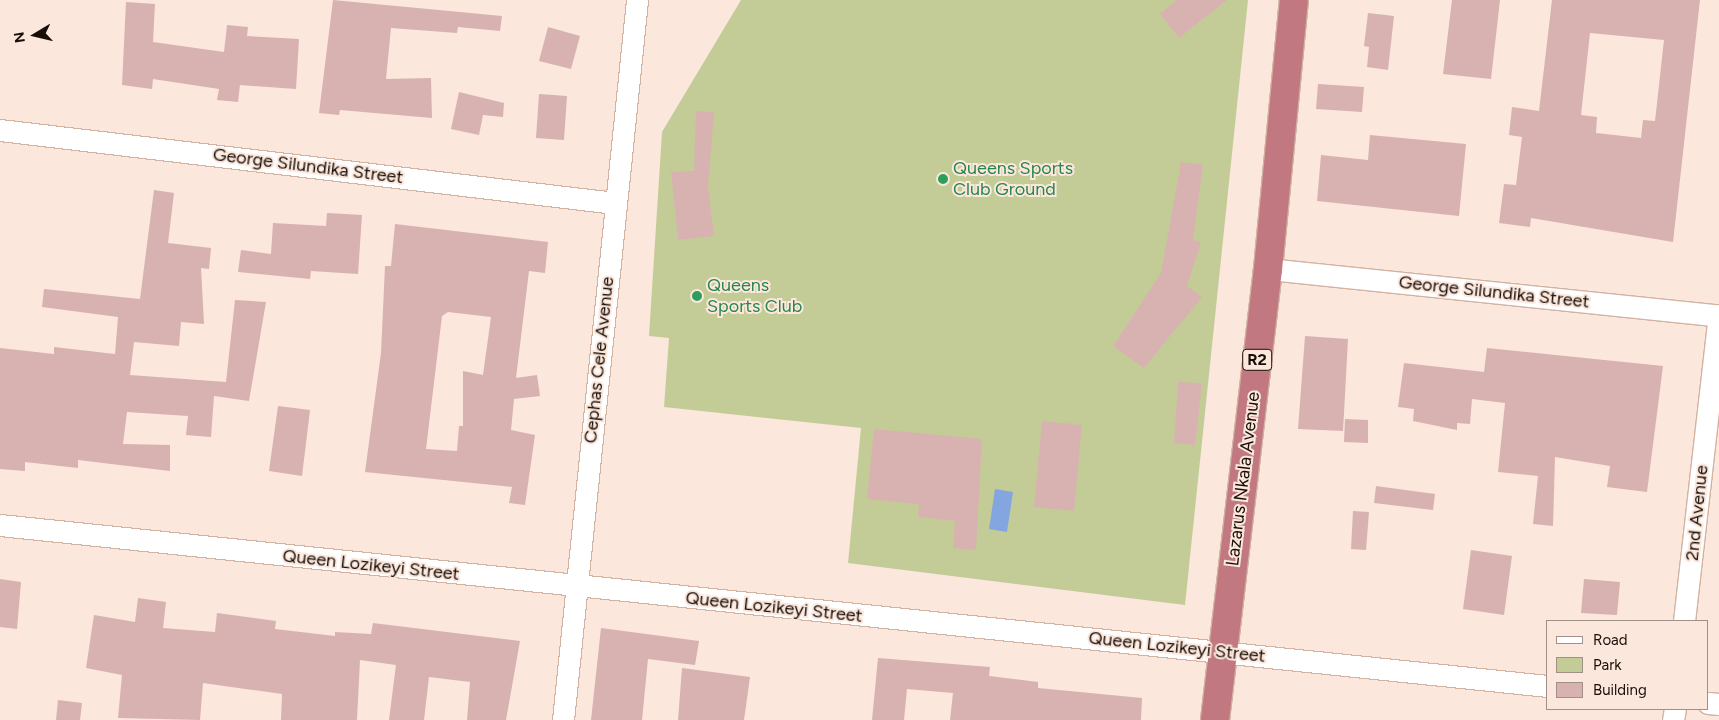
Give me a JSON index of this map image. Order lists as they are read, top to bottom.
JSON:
{
  "streets": {
    "highway": ["R2", "Lazarus Nkala Avenue"],
    "street": [
      "George Silundika Street",
      "Cephas Cele Avenue",
      "2nd Avenue",
      "Queen Lozikeyi Street"
    ]
  },
  "crossings": [
    ["George Silundika Street", "Cephas Cele Avenue"],
    ["George Silundika Street", "Lazarus Nkala Avenue"],
    ["George Silundika Street", "2nd Avenue"],
    ["Cephas Cele Avenue", "Queen Lozikeyi Street"],
    ["Lazarus Nkala Avenue", "Queen Lozikeyi Street"]
  ],
  "places": ["Queens Sports Club Ground", "Queens Sports Club"],
  "legend": ["Road", "Park", "Building"],
  "north": "left"
}
